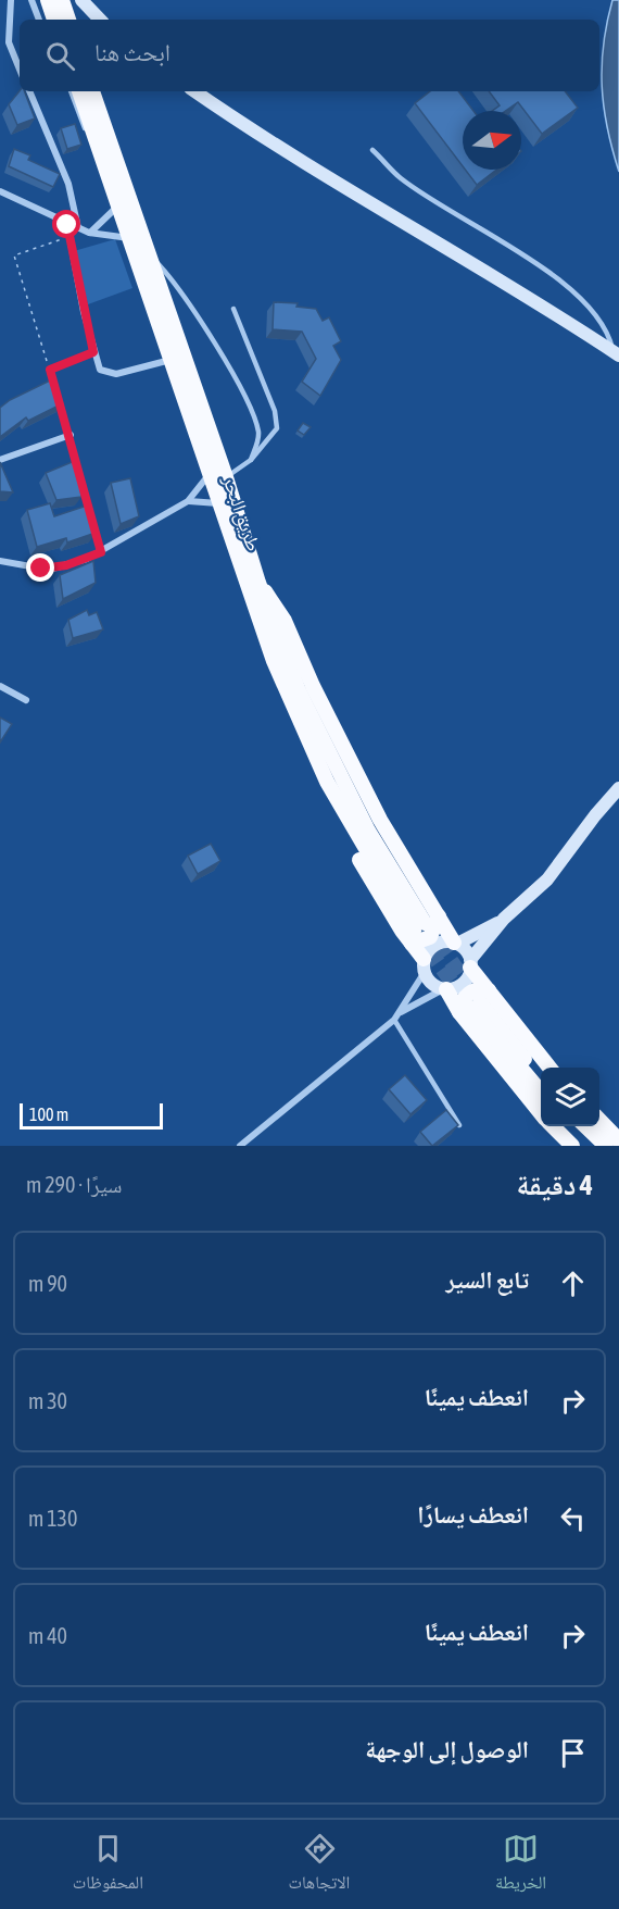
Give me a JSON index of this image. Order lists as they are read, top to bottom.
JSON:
{
  "streets": {
    "highway": ["طريق البحر"]
  },
  "scale_bar": "100 m",
  "north": "right",
  "page": {
    "search": "ابحث هنا",
    "scale": "100 m",
    "heading": ["4 دقيقة", "سيرًا · 290 m"],
    "list": [
      ["تابع السير", "90 m"],
      ["انعطف يمينًا", "30 m"],
      ["انعطف يسارًا", "130 m"],
      ["انعطف يمينًا", "40 m"],
      "الوصول إلى الوجهة"
    ],
    "nav": ["الخريطة", "الاتجاهات", "المحفوظات"]
  }
}
